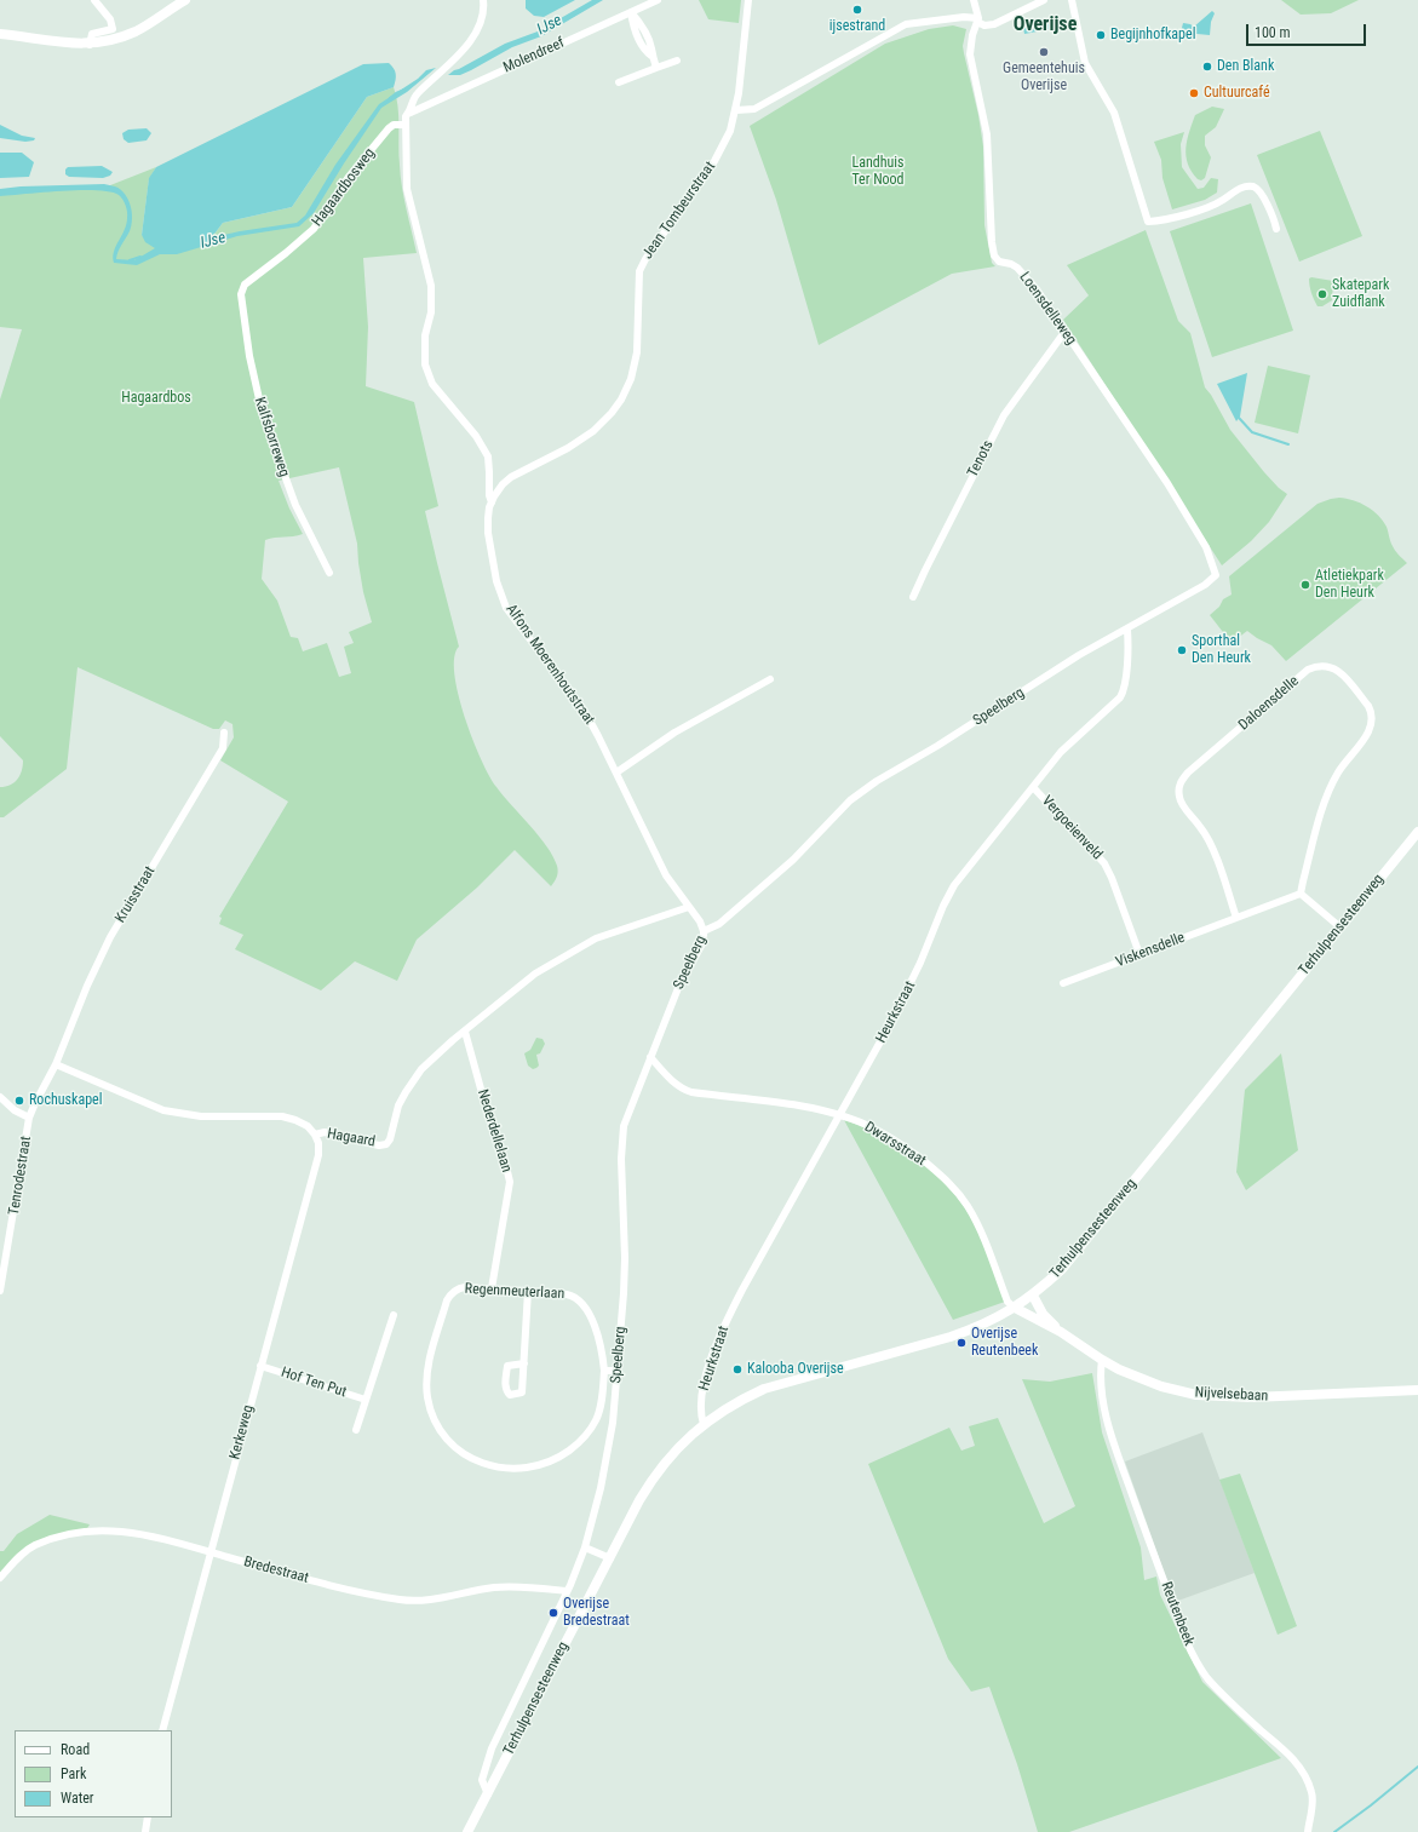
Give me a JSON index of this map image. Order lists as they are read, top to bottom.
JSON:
{
  "streets": {
    "main road": ["Terhulpensesteenweg", "Nijvelsebaan"],
    "street": [
      "Molendreef",
      "Hagaardbosweg",
      "Jean Tombeurstraat",
      "Loensdelleweg",
      "Kalfsborreweg",
      "Tenots",
      "Alfons Moerenhoutstraat",
      "Daloensdelle",
      "Speelberg",
      "Vergoeienveld",
      "Kruisstraat",
      "Viskensdelle",
      "Heurkstraat",
      "Nederdellelaan",
      "Hagaard",
      "Dwarsstraat",
      "Tenrodestraat",
      "Regenmeuterlaan",
      "Hof Ten Put",
      "Kerkeweg",
      "Bredestraat",
      "Reutenbeek"
    ]
  },
  "crossings": [
    ["Molendreef", "Alfons Moerenhoutstraat"],
    ["Hagaardbosweg", "Kalfsborreweg"],
    ["Hagaardbosweg", "Alfons Moerenhoutstraat"],
    ["Jean Tombeurstraat", "Alfons Moerenhoutstraat"],
    ["Loensdelleweg", "Tenots"],
    ["Loensdelleweg", "Speelberg"],
    ["Alfons Moerenhoutstraat", "Speelberg"],
    ["Alfons Moerenhoutstraat", "Hagaard"],
    ["Daloensdelle", "Viskensdelle"],
    ["Speelberg", "Terhulpensesteenweg"],
    ["Speelberg", "Heurkstraat"],
    ["Speelberg", "Dwarsstraat"],
    ["Speelberg", "Bredestraat"],
    ["Vergoeienveld", "Viskensdelle"],
    ["Vergoeienveld", "Heurkstraat"],
    ["Kruisstraat", "Hagaard"],
    ["Terhulpensesteenweg", "Heurkstraat"],
    ["Terhulpensesteenweg", "Dwarsstraat"],
    ["Terhulpensesteenweg", "Nijvelsebaan"],
    ["Heurkstraat", "Dwarsstraat"],
    ["Nederdellelaan", "Hagaard"],
    ["Nederdellelaan", "Regenmeuterlaan"],
    ["Hagaard", "Kerkeweg"],
    ["Dwarsstraat", "Nijvelsebaan"],
    ["Hof Ten Put", "Kerkeweg"],
    ["Nijvelsebaan", "Reutenbeek"],
    ["Kerkeweg", "Bredestraat"]
  ],
  "districts": ["Overijse"],
  "water": ["IJse"],
  "parks": ["Landhuis Ter Nood", "Hagaardbos"],
  "places": [
    "ijsestrand",
    "Begijnhofkapel",
    "Gemeentehuis Overijse",
    "Den Blank",
    "Cultuurcafé",
    "Skatepark Zuidflank",
    "Atletiekpark Den Heurk",
    "Sporthal Den Heurk",
    "Rochuskapel",
    "Overijse Reutenbeek",
    "Kalooba Overijse",
    "Overijse Bredestraat"
  ],
  "legend": ["Road", "Park", "Water"],
  "scale_bar": "100 m"
}
